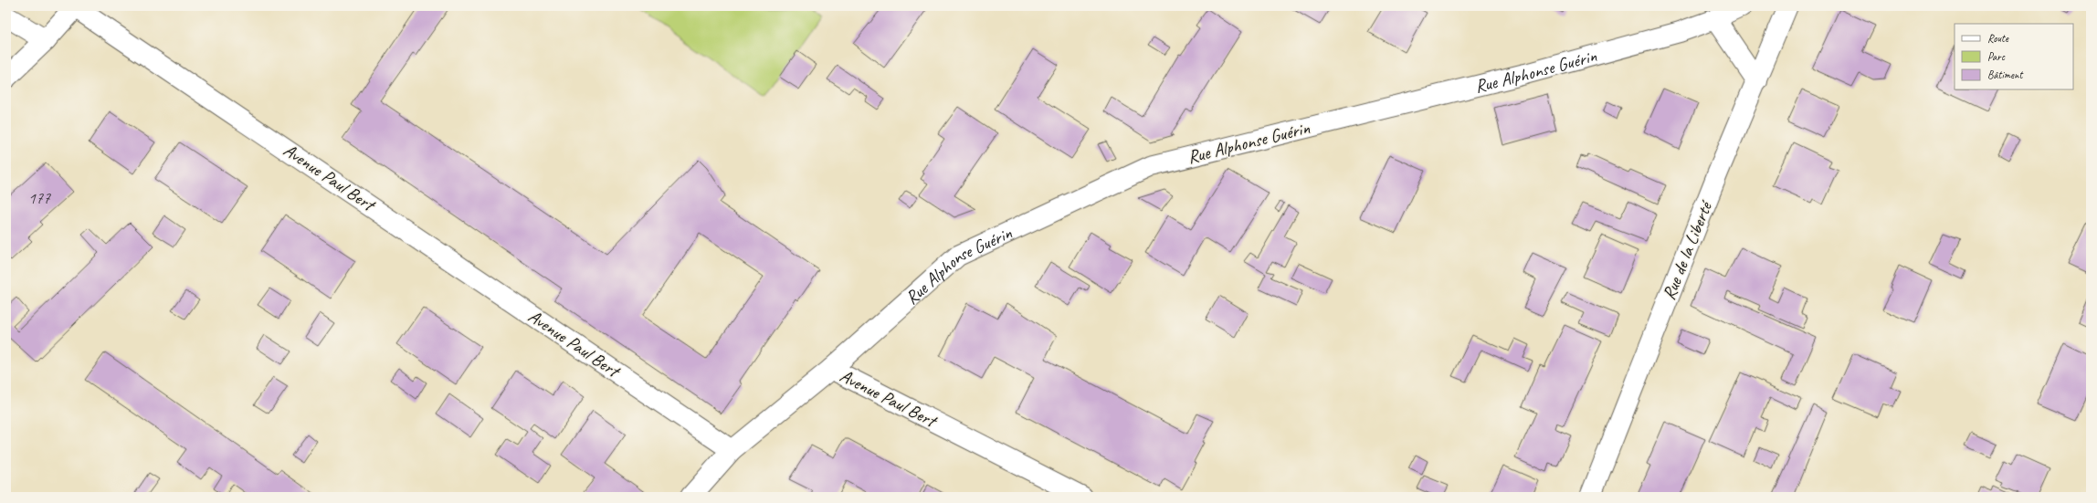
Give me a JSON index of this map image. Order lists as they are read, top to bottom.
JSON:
{
  "streets": {
    "street": ["Rue Alphonse Guérin", "Avenue Paul Bert", "Rue de la Liberté"]
  },
  "crossings": [
    ["Rue Alphonse Guérin", "Avenue Paul Bert"]
  ],
  "house_numbers": ["177"],
  "legend": ["Route", "Parc", "Bâtiment"]
}
